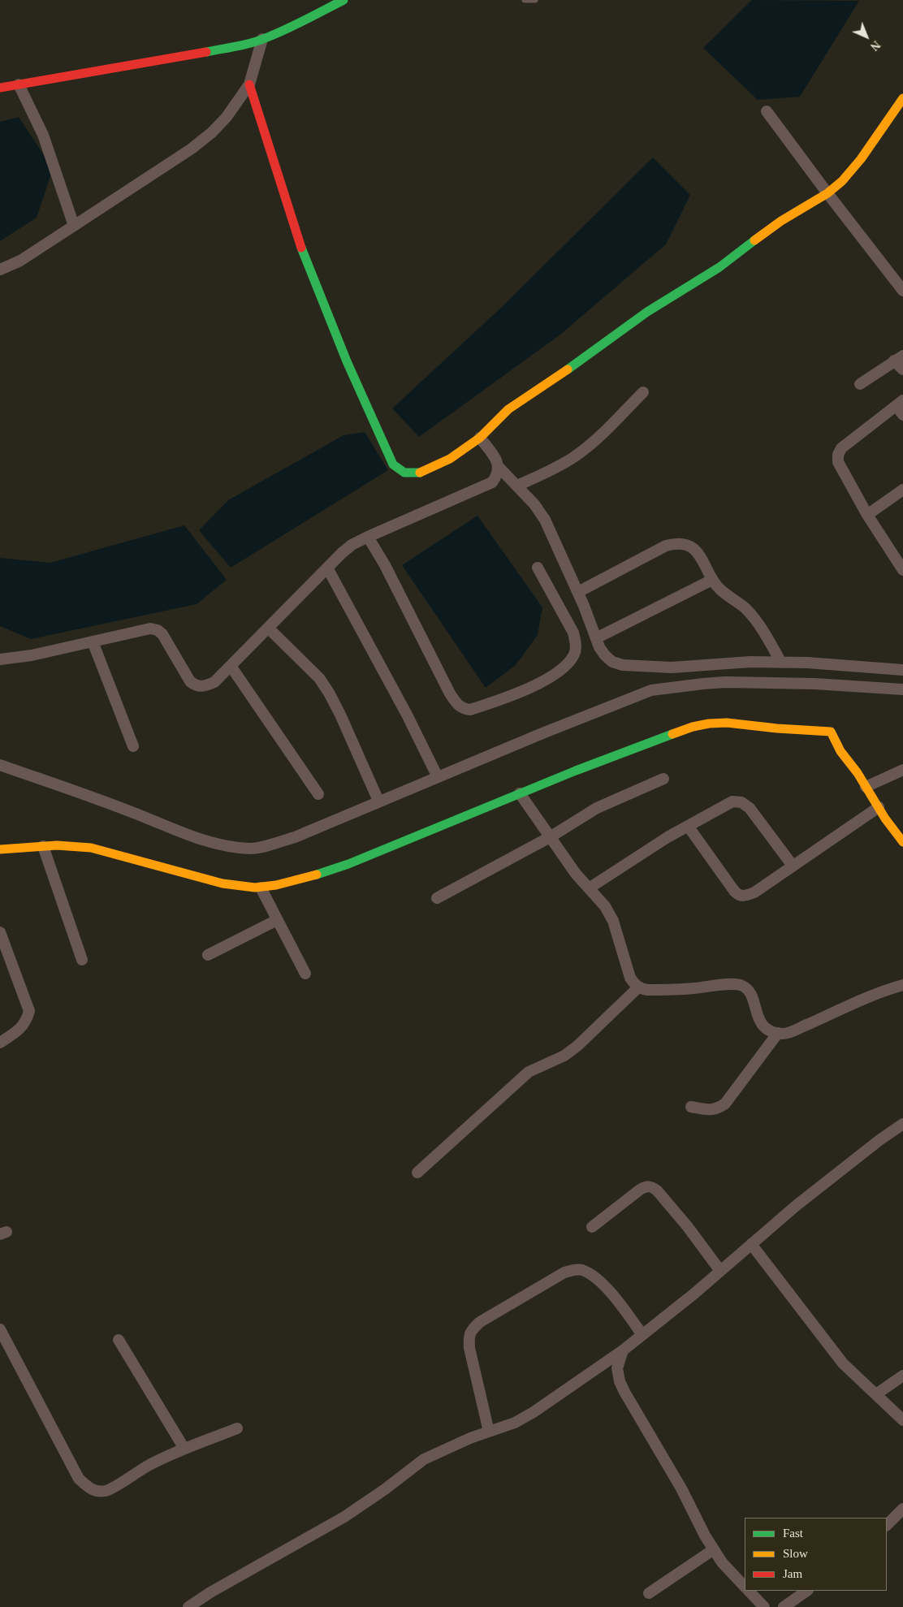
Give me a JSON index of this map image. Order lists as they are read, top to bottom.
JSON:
{
  "legend": ["Fast", "Slow", "Jam"],
  "north": "bottom right"
}
